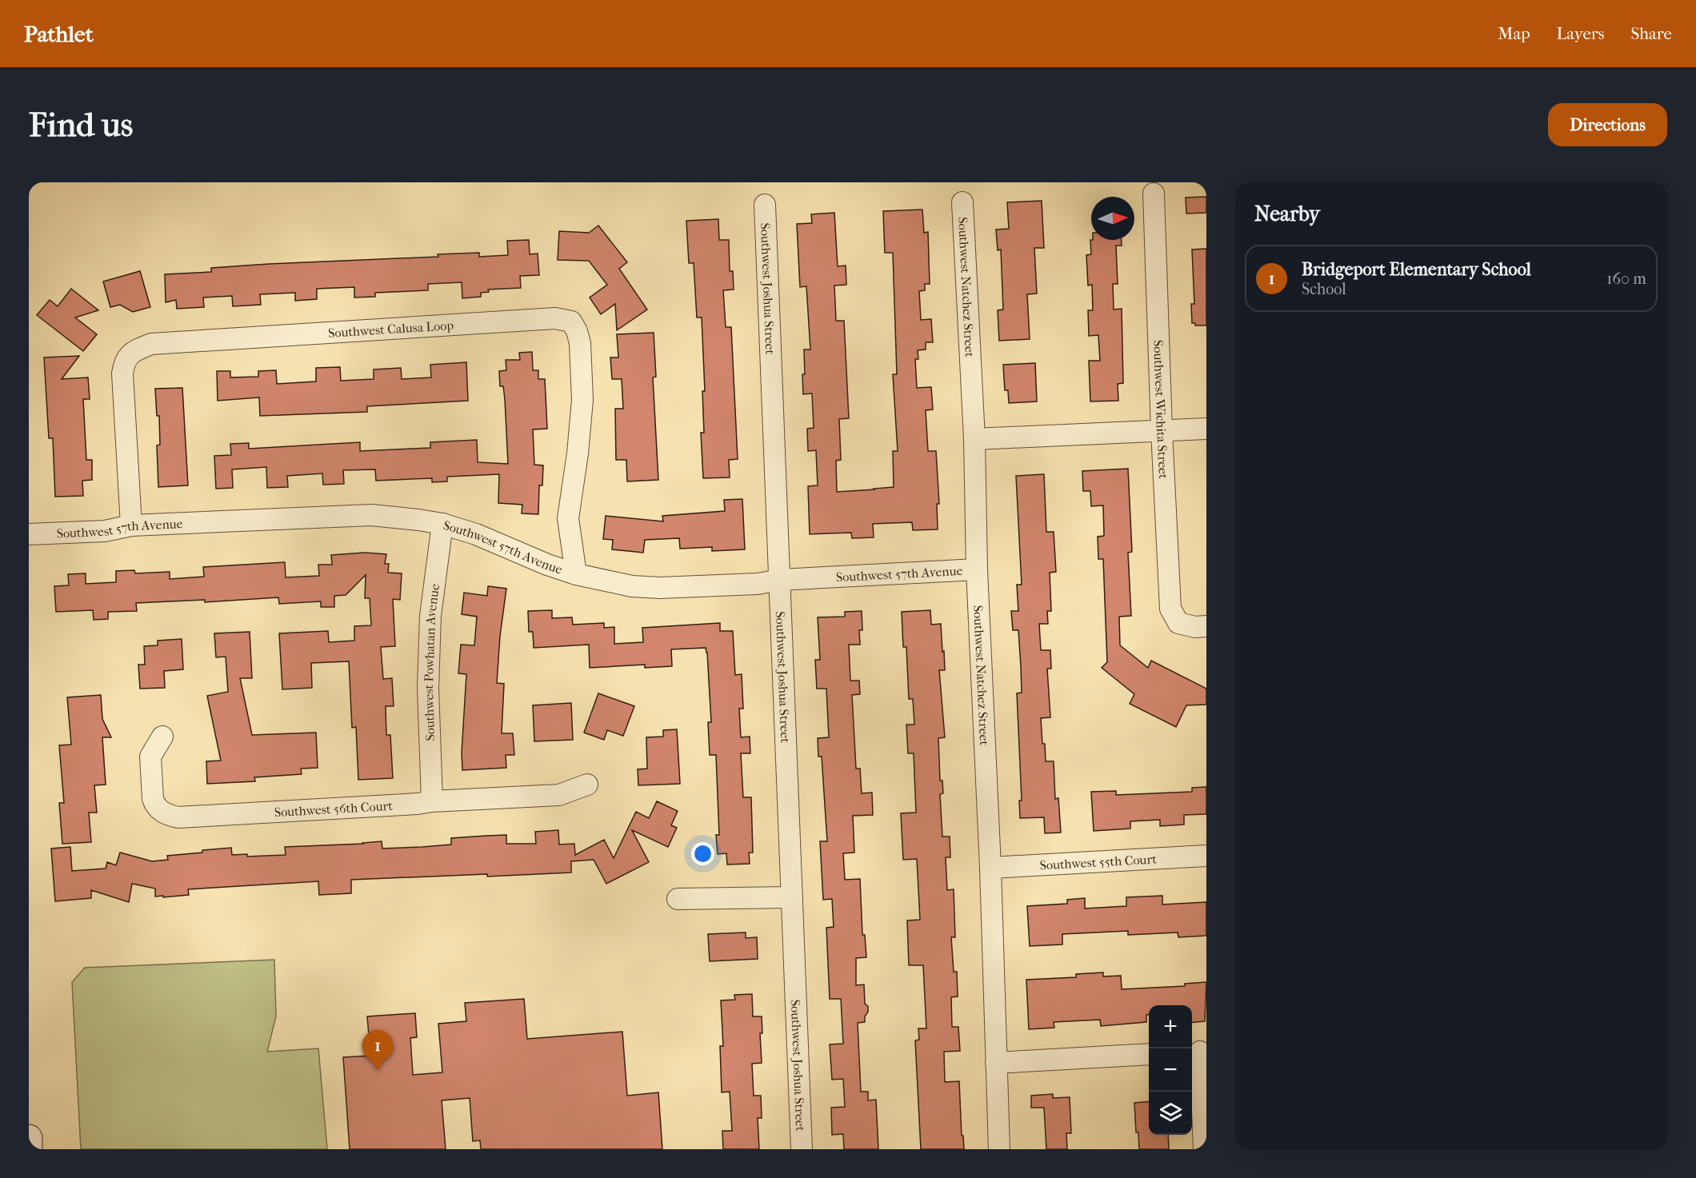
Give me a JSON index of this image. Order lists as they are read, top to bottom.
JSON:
{
  "streets": {
    "street": [
      "Southwest Natchez Street",
      "Southwest Joshua Street",
      "Southwest Calusa Loop",
      "Southwest Wichita Street",
      "Southwest 57th Avenue",
      "Southwest Powhatan Avenue",
      "Southwest 56th Court",
      "Southwest 55th Court"
    ]
  },
  "crossings": [
    ["Southwest Natchez Street", "Southwest 57th Avenue"],
    ["Southwest Natchez Street", "Southwest 55th Court"],
    ["Southwest Joshua Street", "Southwest 57th Avenue"],
    ["Southwest Calusa Loop", "Southwest 57th Avenue"],
    ["Southwest 57th Avenue", "Southwest Powhatan Avenue"],
    ["Southwest Powhatan Avenue", "Southwest 56th Court"]
  ],
  "north": "right",
  "page": {
    "header": "Pathlet",
    "nav": ["Map", "Layers", "Share"],
    "buttons": "Directions",
    "title": "Find us",
    "heading": "Nearby",
    "list": [
      {
        "mark": "1",
        "name": "Bridgeport Elementary School",
        "note": "School",
        "value": "160 m"
      }
    ],
    "map_buttons": ["+", "−"],
    "pins": "1"
  }
}
